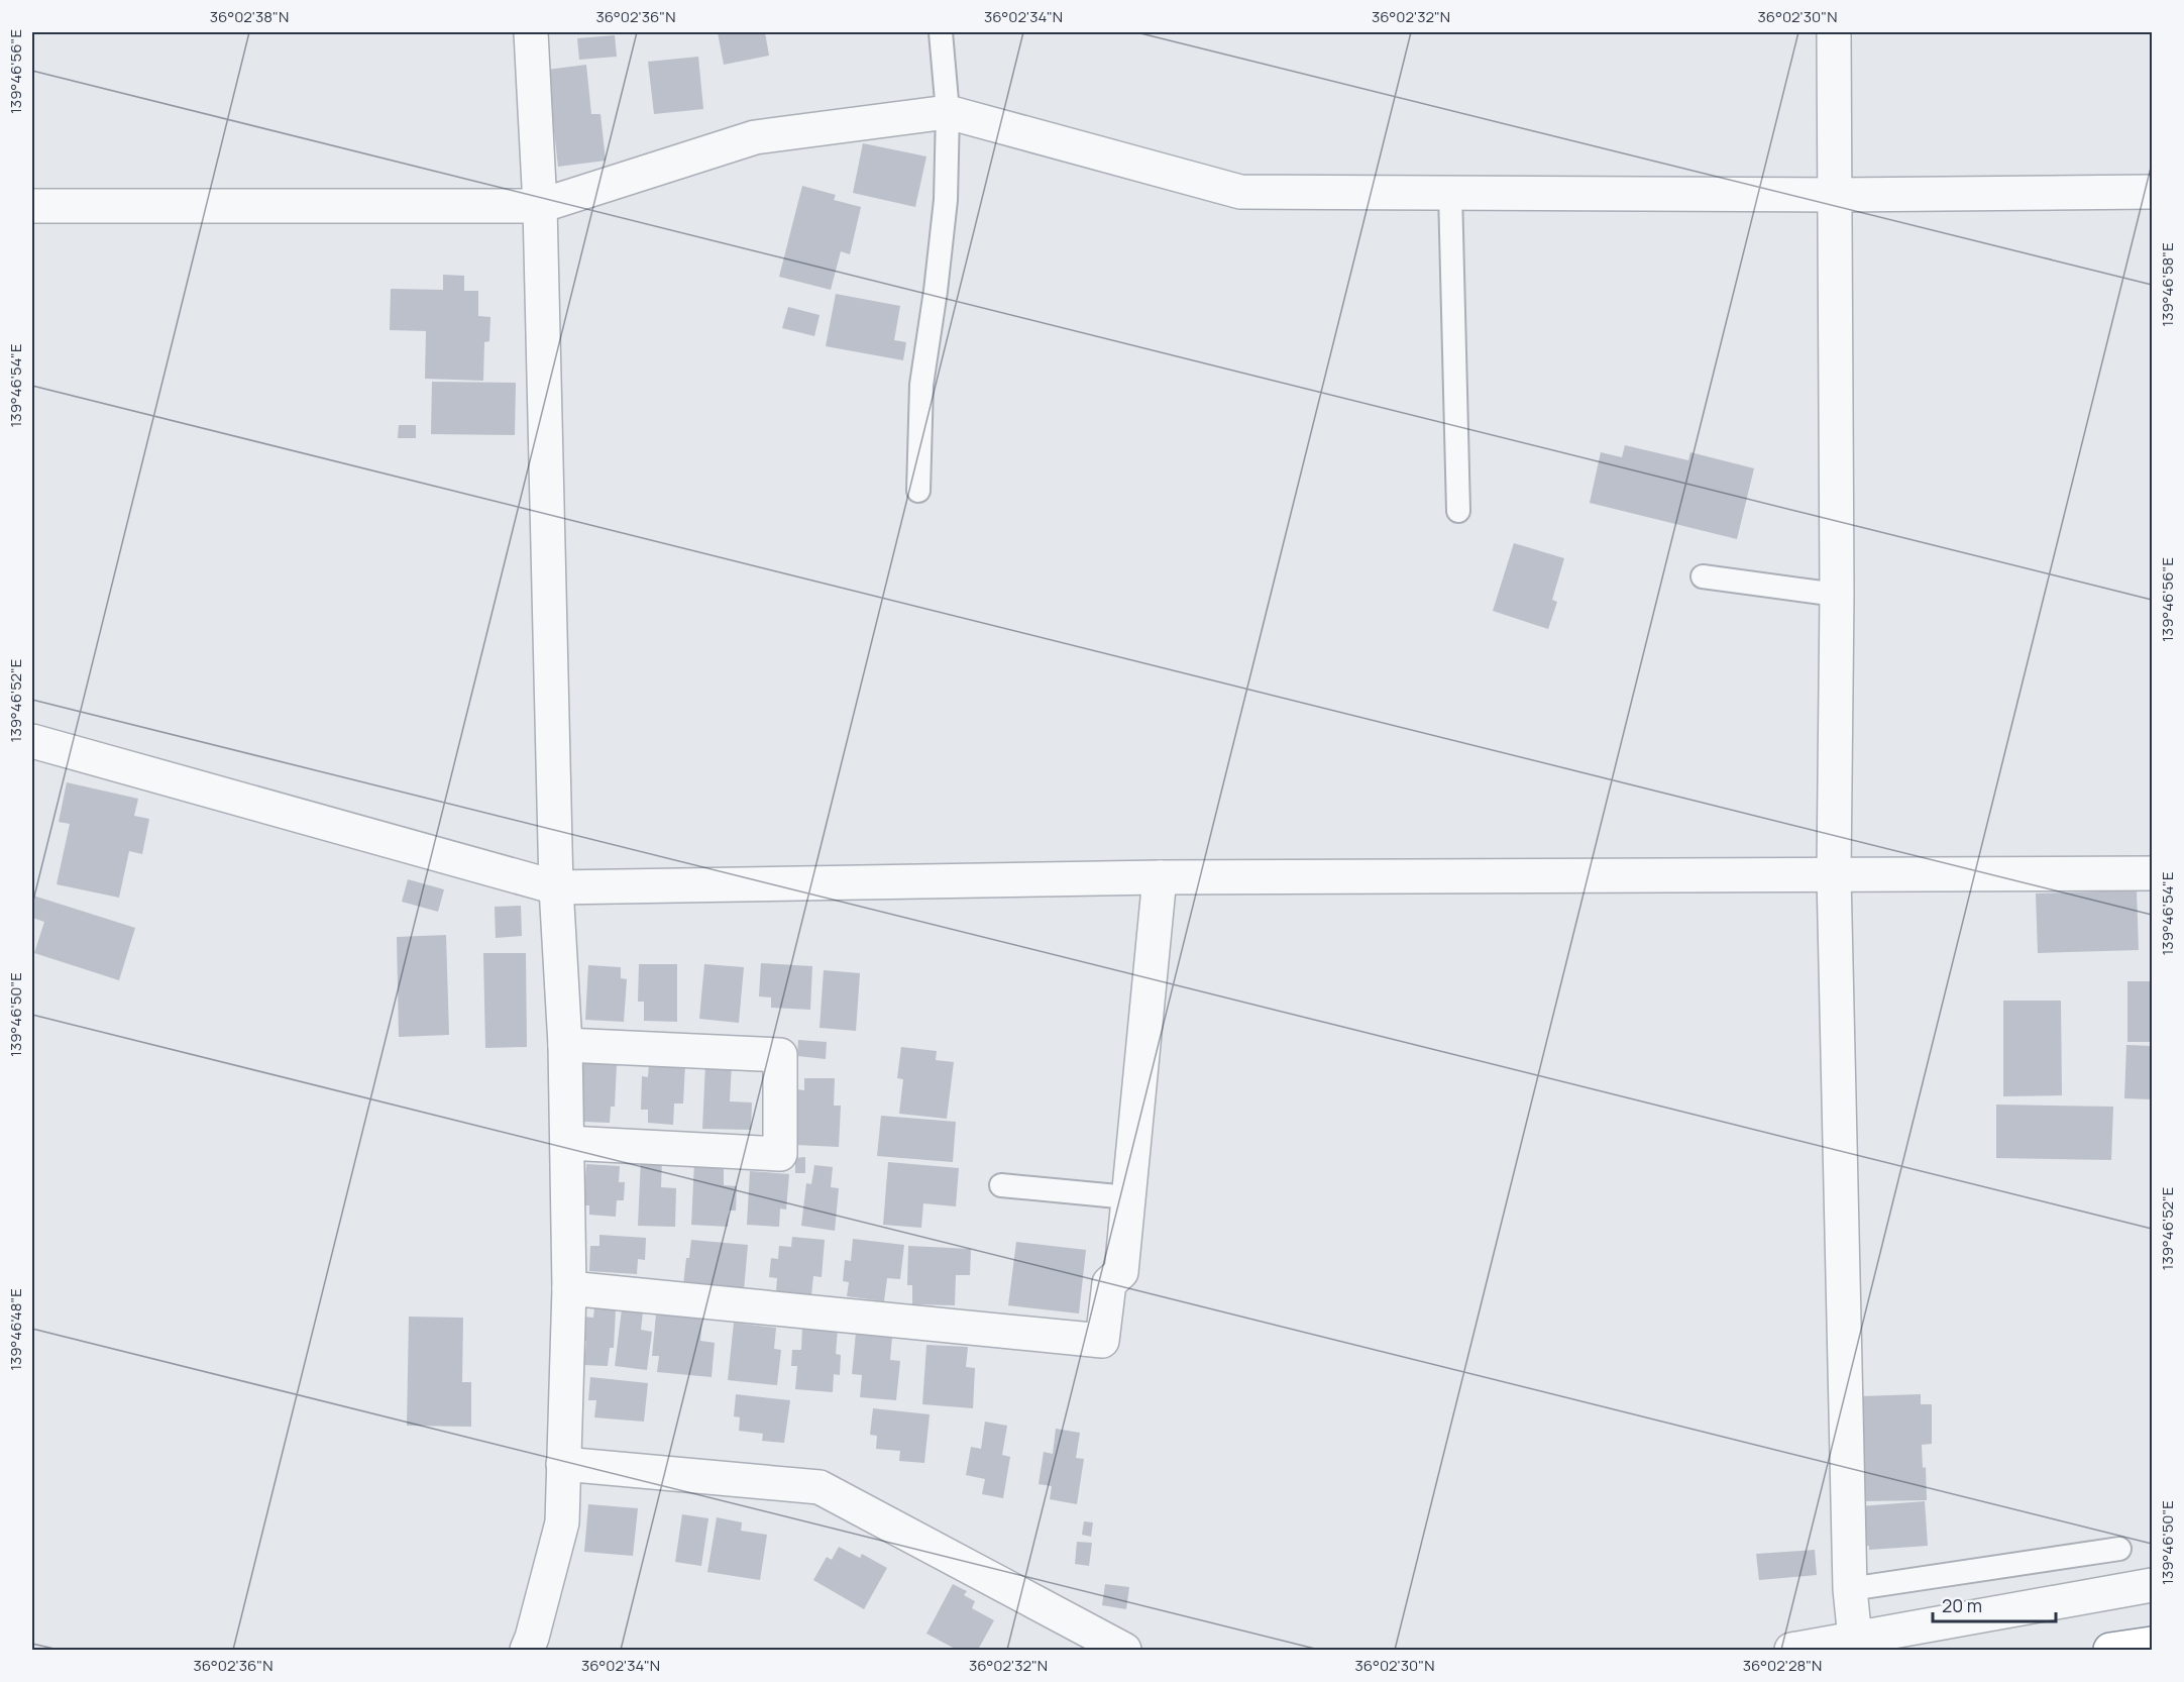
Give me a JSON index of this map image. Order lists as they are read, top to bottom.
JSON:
{
  "scale_bar": "20 m",
  "coordinates": [
    "36°02'38\"N",
    "36°02'36\"N",
    "36°02'34\"N",
    "36°02'32\"N",
    "36°02'30\"N",
    "139°46'56\"E",
    "139°46'58\"E",
    "139°46'54\"E",
    "139°46'52\"E",
    "139°46'50\"E",
    "139°46'48\"E",
    "36°02'28\"N"
  ]
}
